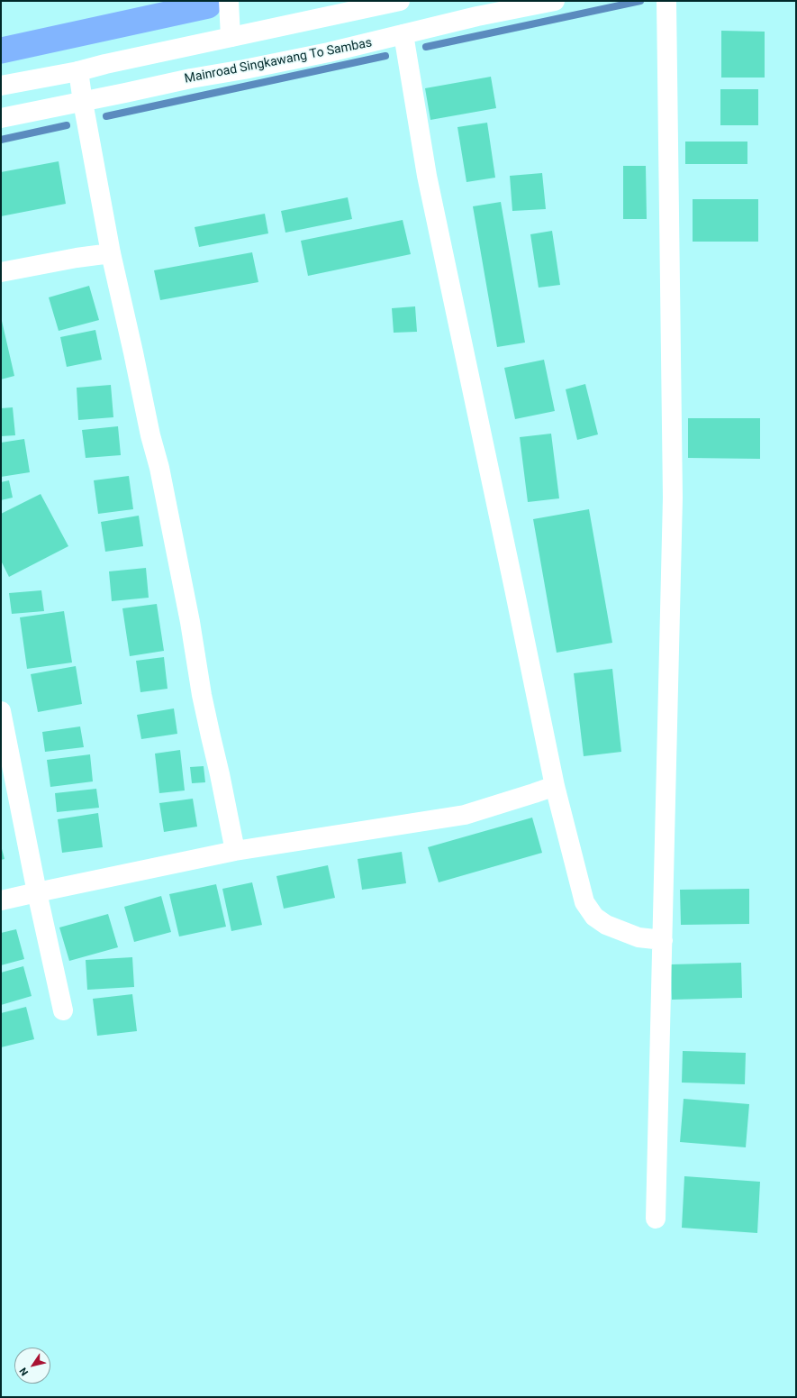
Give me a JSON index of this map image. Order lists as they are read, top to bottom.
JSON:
{
  "streets": {
    "main road": ["Mainroad Singkawang To Sambas"]
  },
  "north": "bottom left"
}
